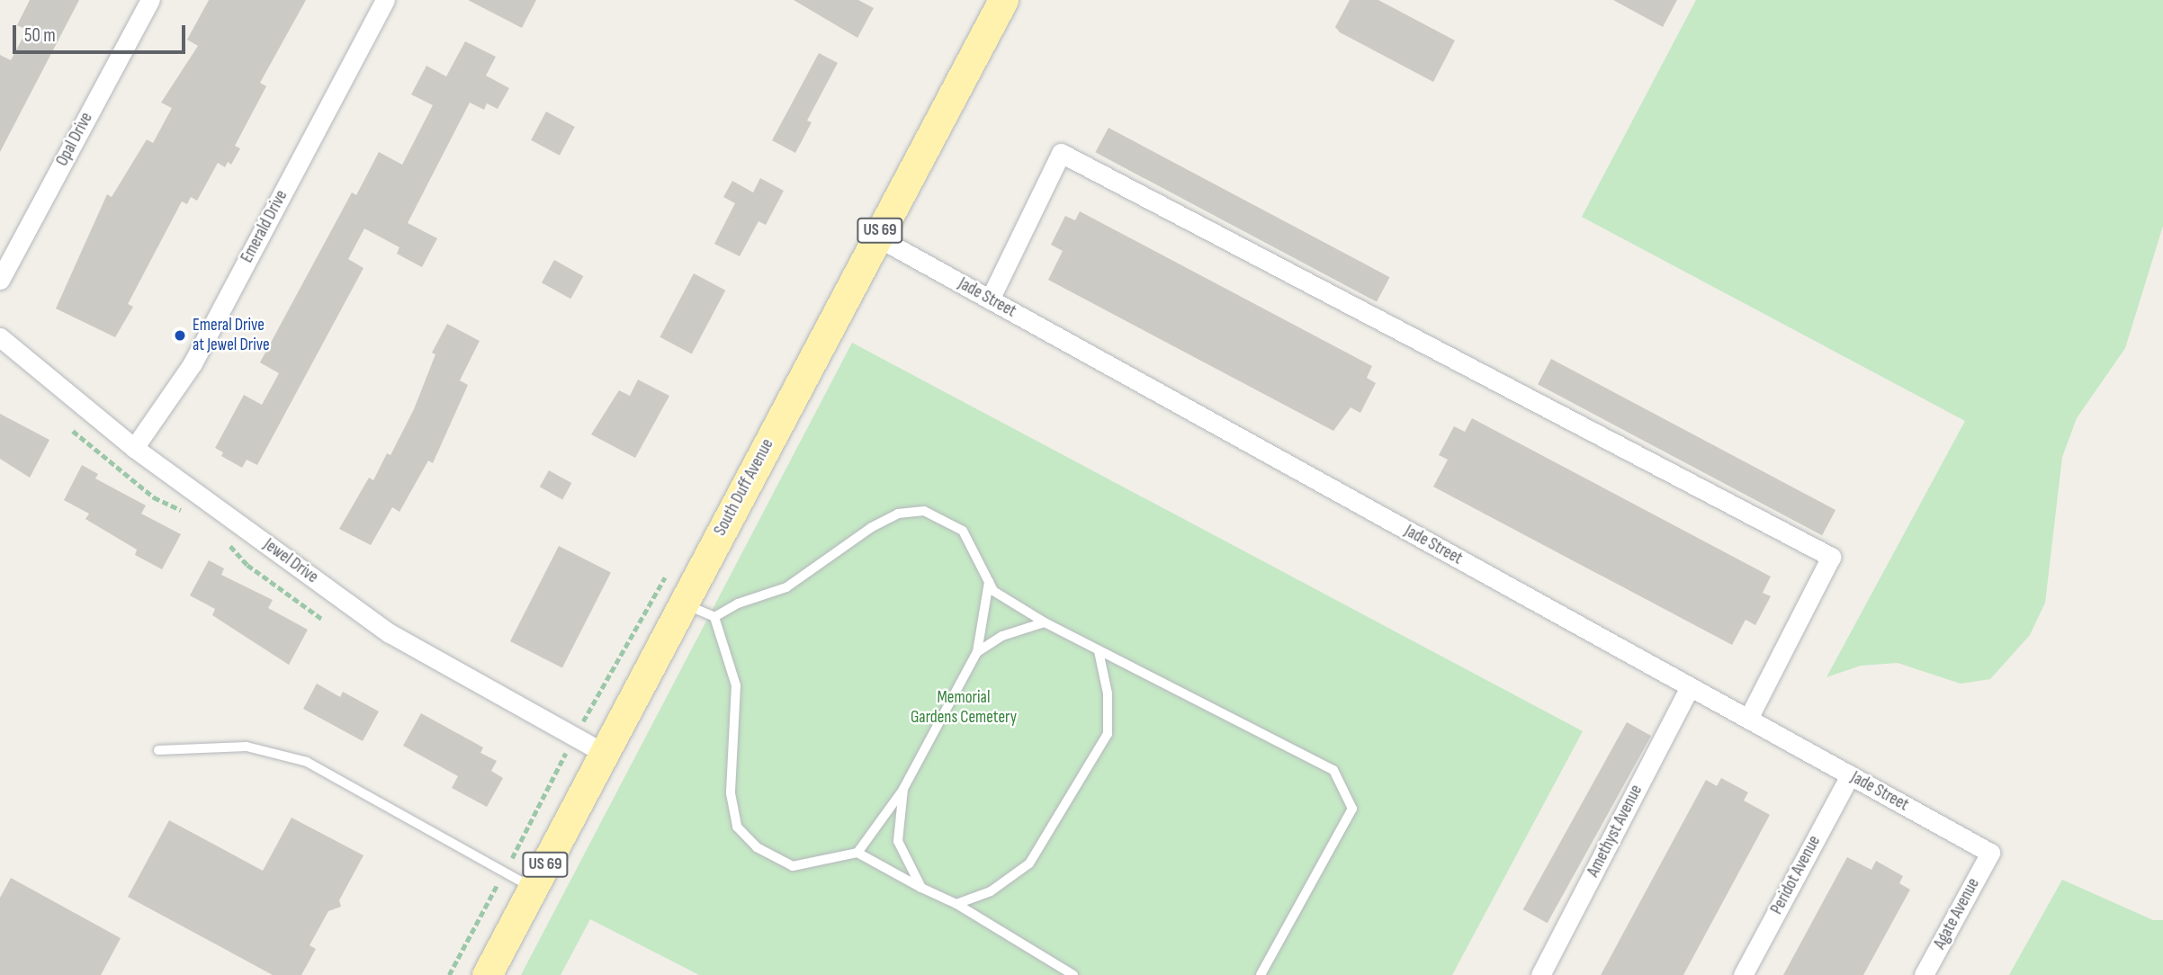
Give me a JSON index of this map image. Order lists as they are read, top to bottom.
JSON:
{
  "streets": {
    "main road": ["US 69", "South Duff Avenue"],
    "street": [
      "Opal Drive",
      "Emerald Drive",
      "Jade Street",
      "Jewel Drive",
      "Amethyst Avenue",
      "Peridot Avenue",
      "Agate Avenue"
    ]
  },
  "crossings": [
    ["Emerald Drive", "Jewel Drive"],
    ["Jade Street", "South Duff Avenue"],
    ["Jade Street", "Amethyst Avenue"],
    ["Jade Street", "Peridot Avenue"],
    ["Jade Street", "Agate Avenue"],
    ["South Duff Avenue", "Jewel Drive"]
  ],
  "parks": ["Memorial Gardens Cemetery"],
  "places": ["Emeral Drive at Jewel Drive"],
  "scale_bar": "50 m"
}
